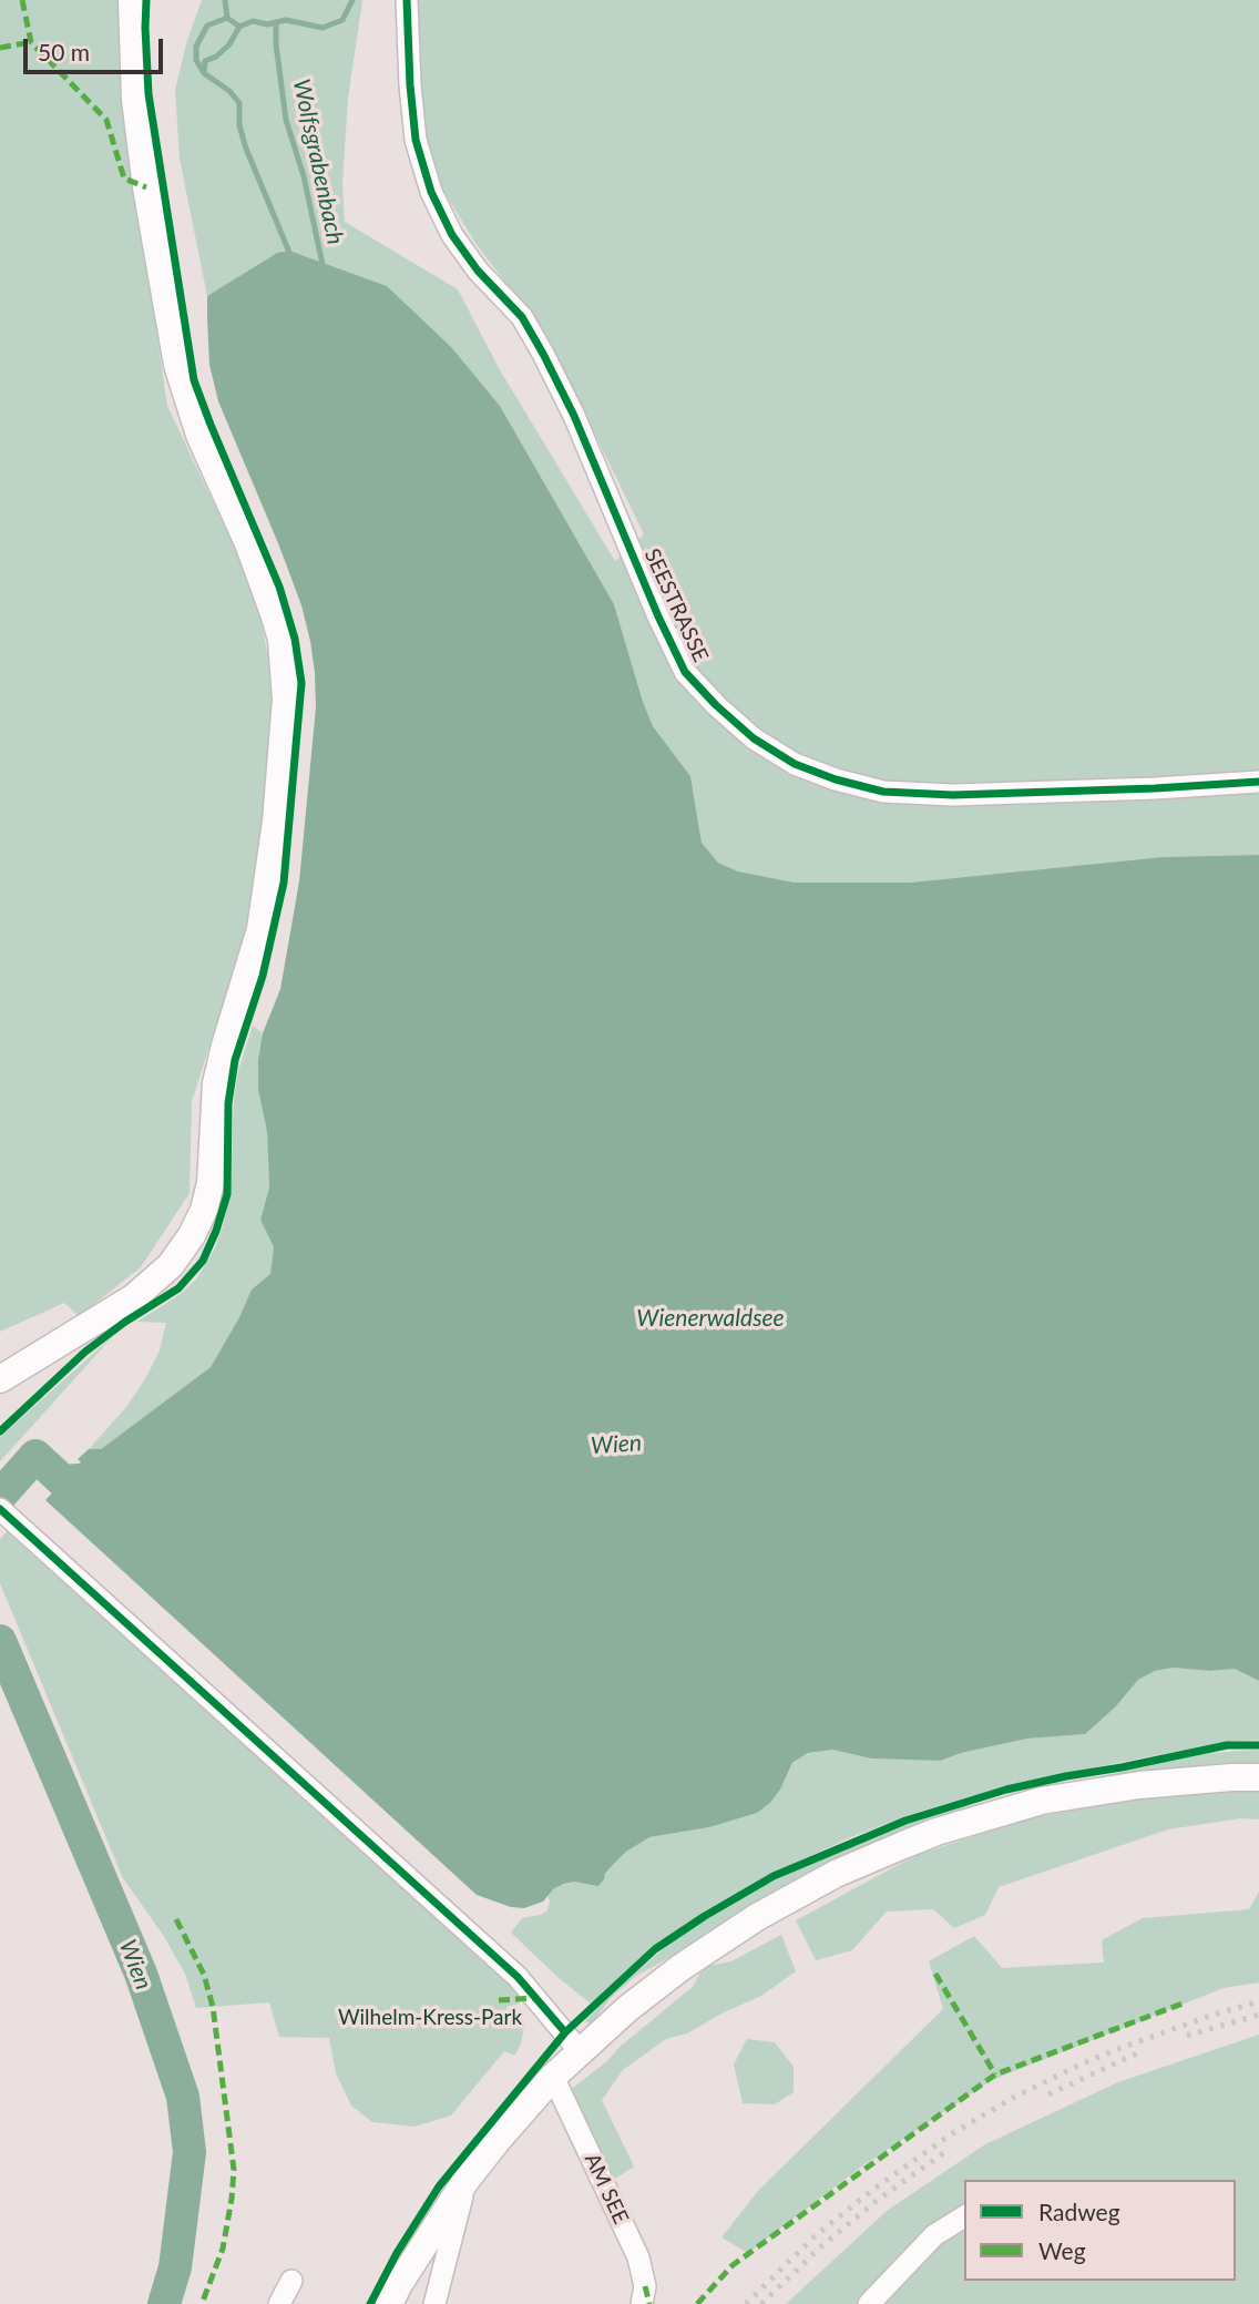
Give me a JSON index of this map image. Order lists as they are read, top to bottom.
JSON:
{
  "streets": {
    "street": ["SEESTRASSE", "AM SEE"]
  },
  "water": ["Wolfsgrabenbach", "Wienerwaldsee", "Wien"],
  "parks": ["Wilhelm-Kress-Park"],
  "legend": ["Radweg", "Weg"],
  "scale_bar": "50 m"
}
